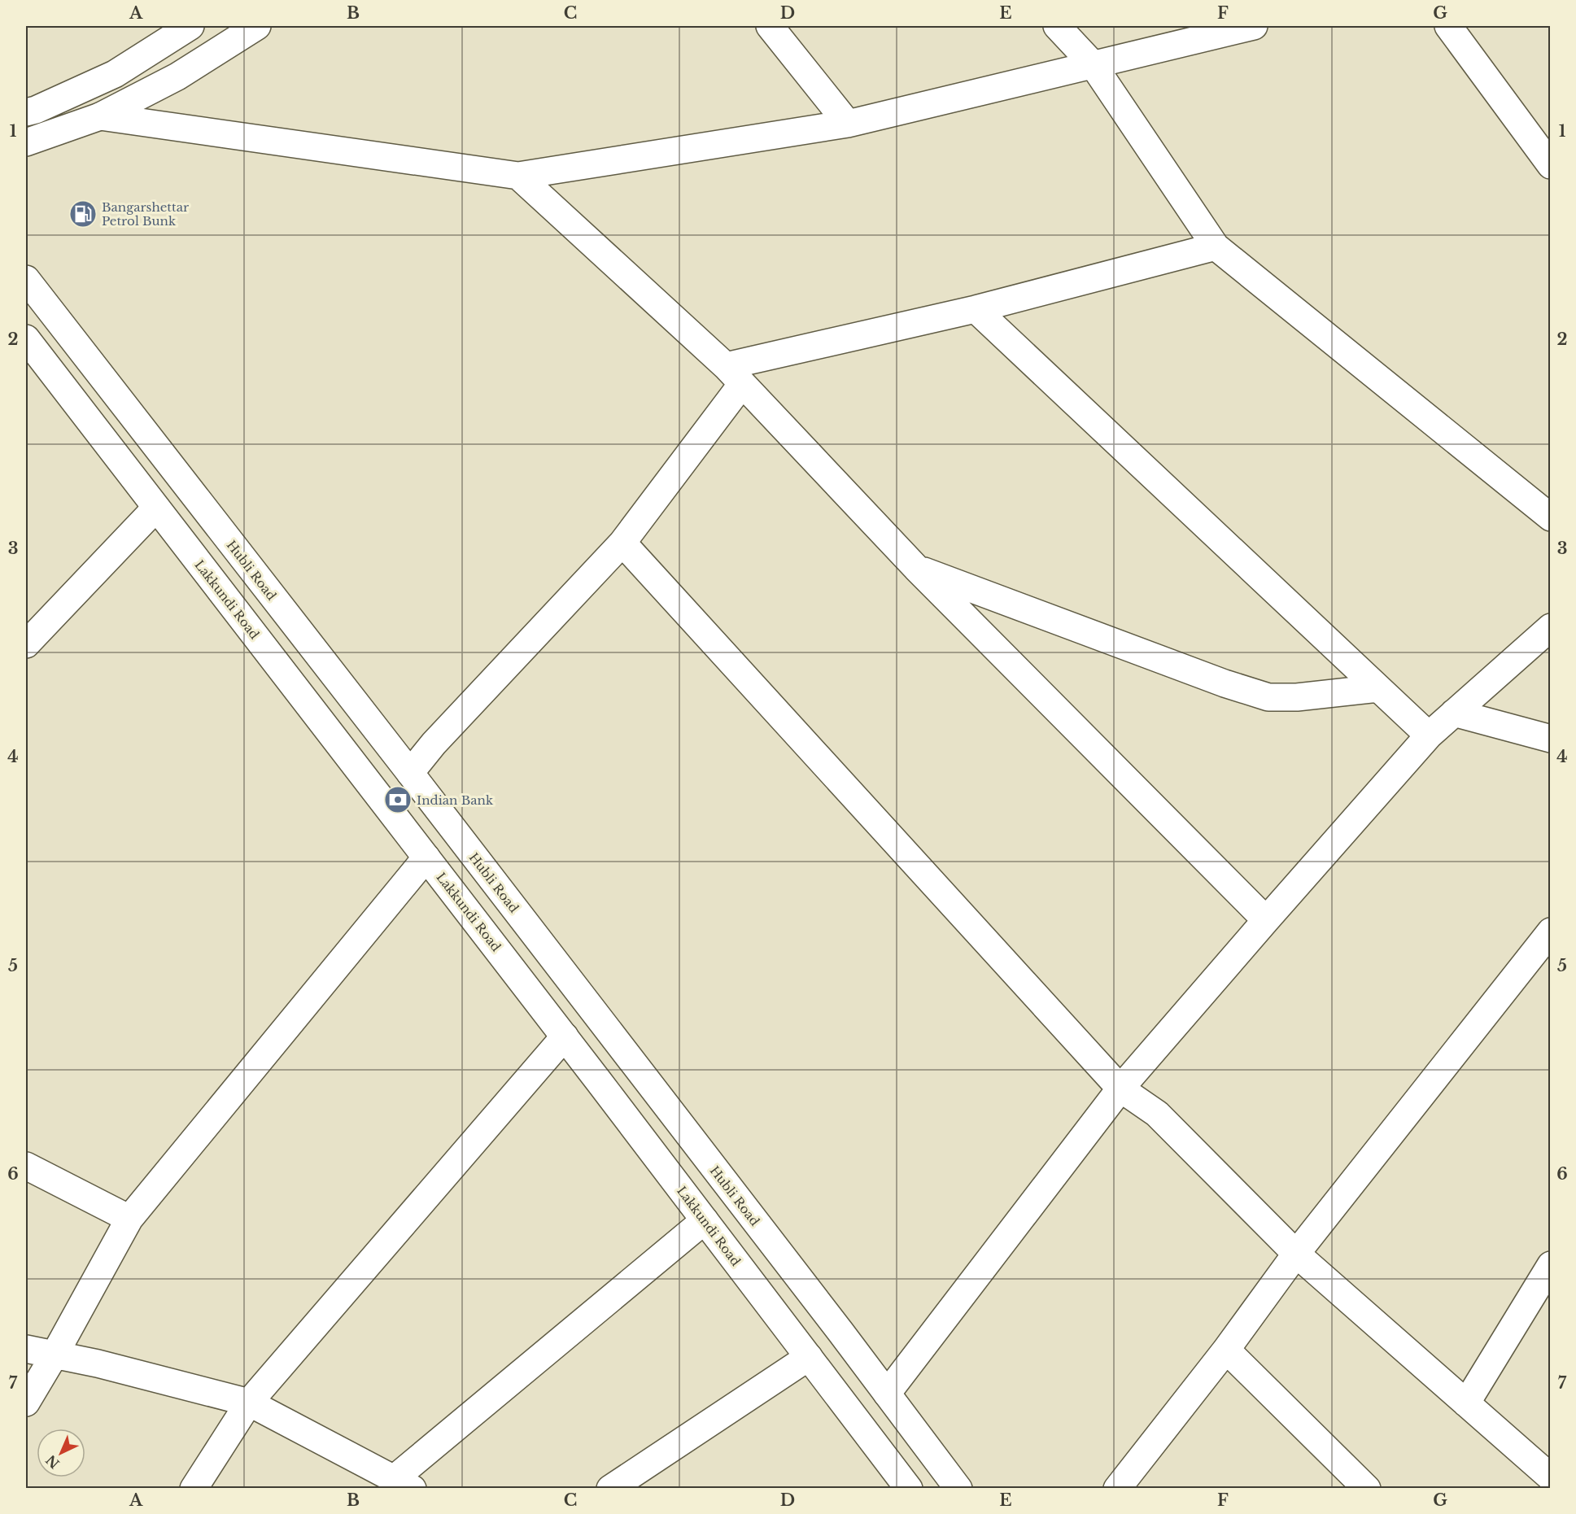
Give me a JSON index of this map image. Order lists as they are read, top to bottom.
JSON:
{
  "streets": {
    "street": ["Hubli Road", "Lakkundi Road"]
  },
  "places": {
    "fuel station": ["Bangarshettar Petrol Bunk"],
    "bank": ["Indian Bank"]
  },
  "north": "bottom left",
  "grid": {
    "columns": [
      "A",
      "B",
      "C",
      "D",
      "E",
      "F",
      "G"
    ],
    "rows": [
      "1",
      "2",
      "3",
      "4",
      "5",
      "6",
      "7"
    ]
  }
}
